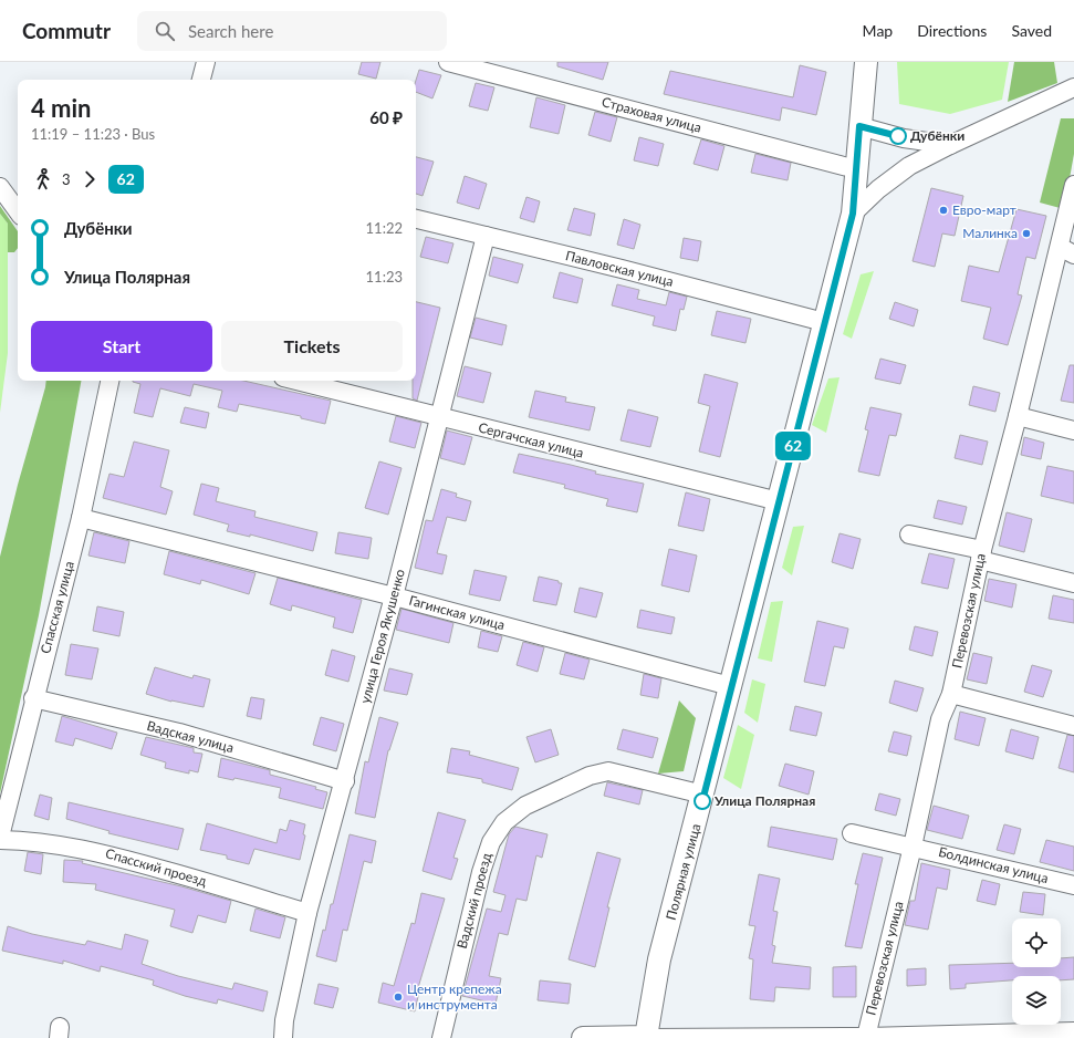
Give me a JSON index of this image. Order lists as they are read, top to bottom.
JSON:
{
  "streets": {
    "main road": ["Полярная улица"],
    "street": [
      "Страховая улица",
      "Павловская улица",
      "Сергачская улица",
      "Спасская улица",
      "Перевозская улица",
      "Гагинская улица",
      "улица Героя Якушенко",
      "Вадская улица",
      "Болдинская улица",
      "Спасский проезд",
      "Вадский проезд"
    ]
  },
  "crossings": [
    ["Страховая улица", "Полярная улица"],
    ["Павловская улица", "улица Героя Якушенко"],
    ["Павловская улица", "Полярная улица"],
    ["Сергачская улица", "улица Героя Якушенко"],
    ["Сергачская улица", "Полярная улица"],
    ["Спасская улица", "Гагинская улица"],
    ["Спасская улица", "Вадская улица"],
    ["Спасская улица", "Спасский проезд"],
    ["Перевозская улица", "Болдинская улица"],
    ["Гагинская улица", "улица Героя Якушенко"],
    ["Гагинская улица", "Полярная улица"],
    ["улица Героя Якушенко", "Вадская улица"],
    ["улица Героя Якушенко", "Спасский проезд"],
    ["Полярная улица", "Вадский проезд"]
  ],
  "places": [
    "Дубёнки",
    "Евро-март",
    "Малинка",
    "Улица Полярная",
    "Центр крепежа и инструмента"
  ],
  "lines": ["bus line 62"],
  "page": {
    "header": "Commutr",
    "search": "Search here",
    "nav": ["Map", "Directions", "Saved"],
    "on_map": "62",
    "heading": ["4 min", "11:19 – 11:23 · Bus", "60 ₽"],
    "legs": ["3", "62"],
    "list": [
      {
        "name": "Дубёнки",
        "value": "11:22"
      },
      {
        "name": "Улица Полярная",
        "value": "11:23"
      }
    ],
    "buttons": ["Start", "Tickets"]
  }
}
